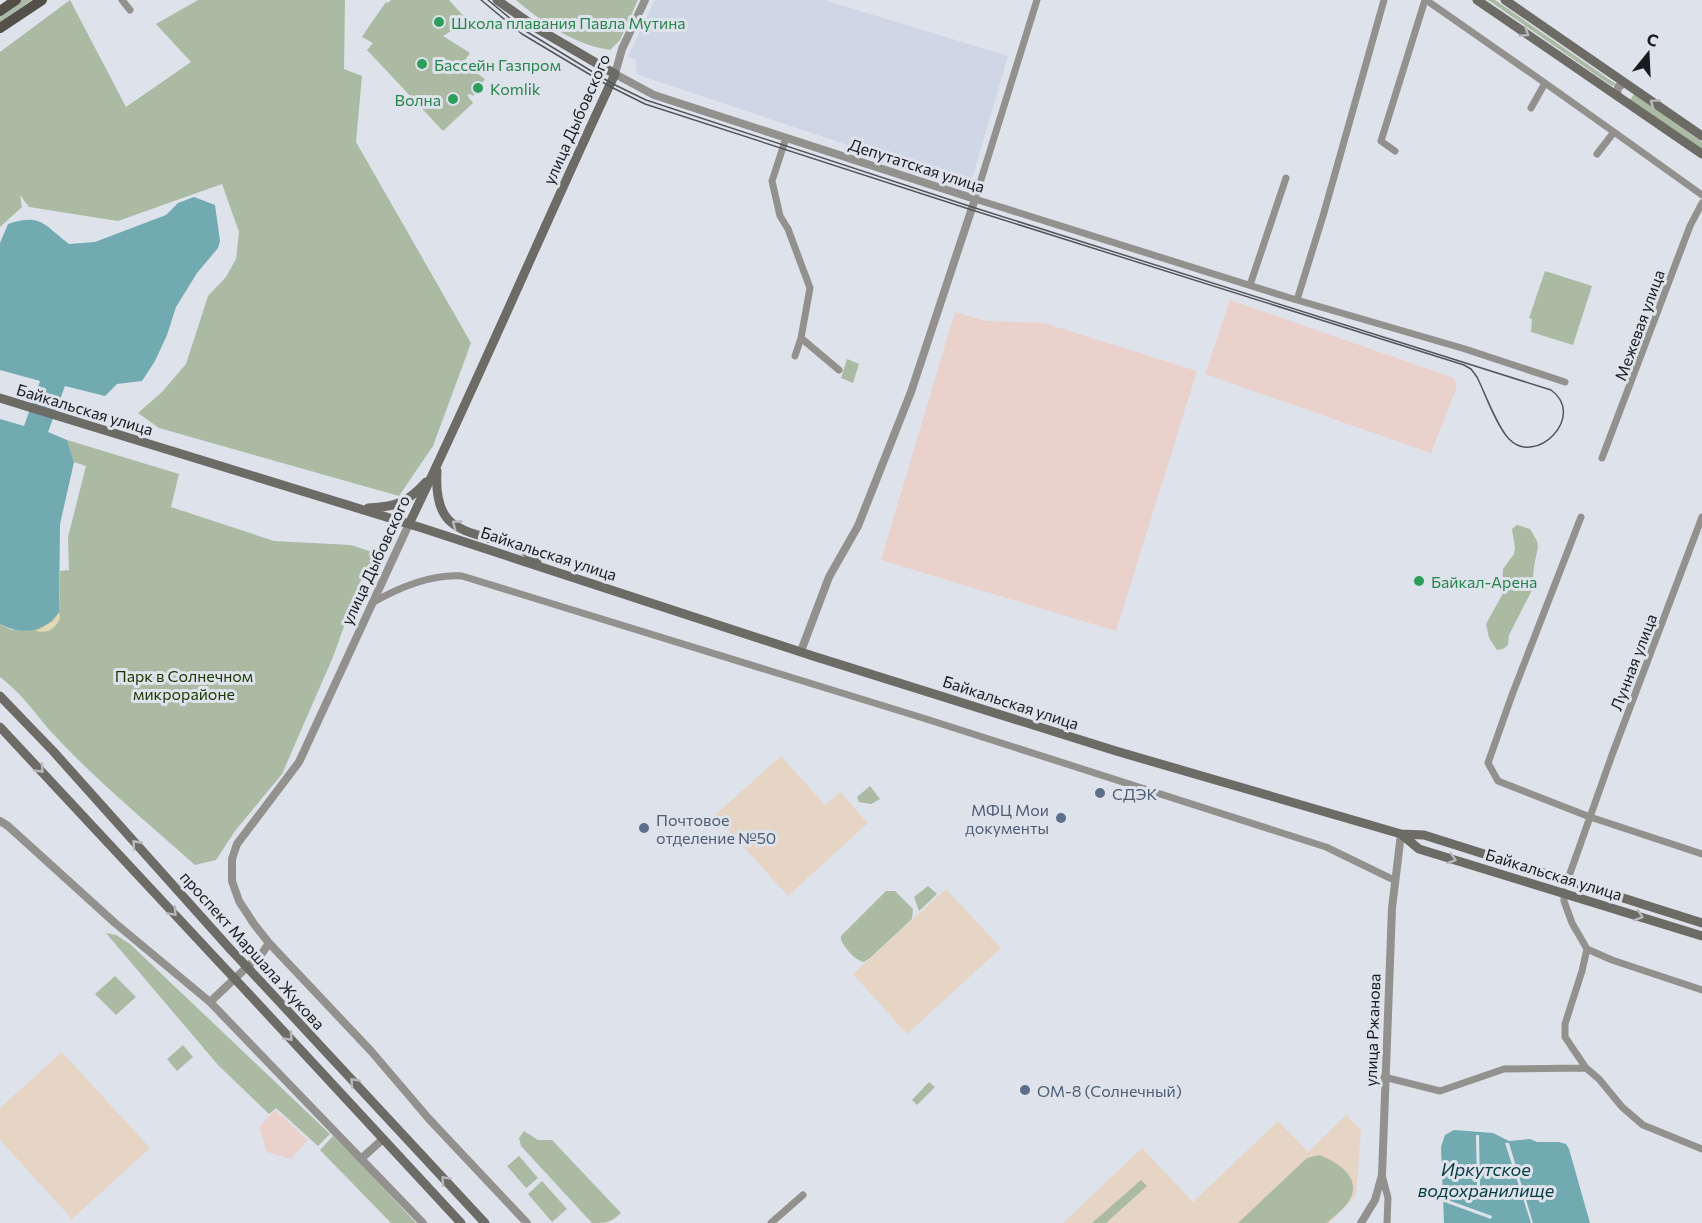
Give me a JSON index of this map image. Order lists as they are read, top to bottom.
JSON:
{
  "streets": {
    "main road": [
      "улица Дыбовского",
      "Депутатская улица",
      "Байкальская улица",
      "проспект Маршала Жукова"
    ],
    "street": ["Межевая улица", "Лунная улица", "улица Ржанова"]
  },
  "crossings": [
    ["улица Дыбовского", "Депутатская улица"],
    ["улица Дыбовского", "Байкальская улица"],
    ["Байкальская улица", "Лунная улица"],
    ["Байкальская улица", "улица Ржанова"]
  ],
  "water": ["Иркутское водохранилище"],
  "parks": ["Парк в Солнечном микрорайоне"],
  "places": [
    "Школа плавания Павла Мутина",
    "Бассейн Газпром",
    "Komlik",
    "Волна",
    "Байкал-Арена",
    "СДЭК",
    "МФЦ Мои документы",
    "Почтовое отделение №50",
    "ОМ-8 (Солнечный)"
  ],
  "north": "top"
}
